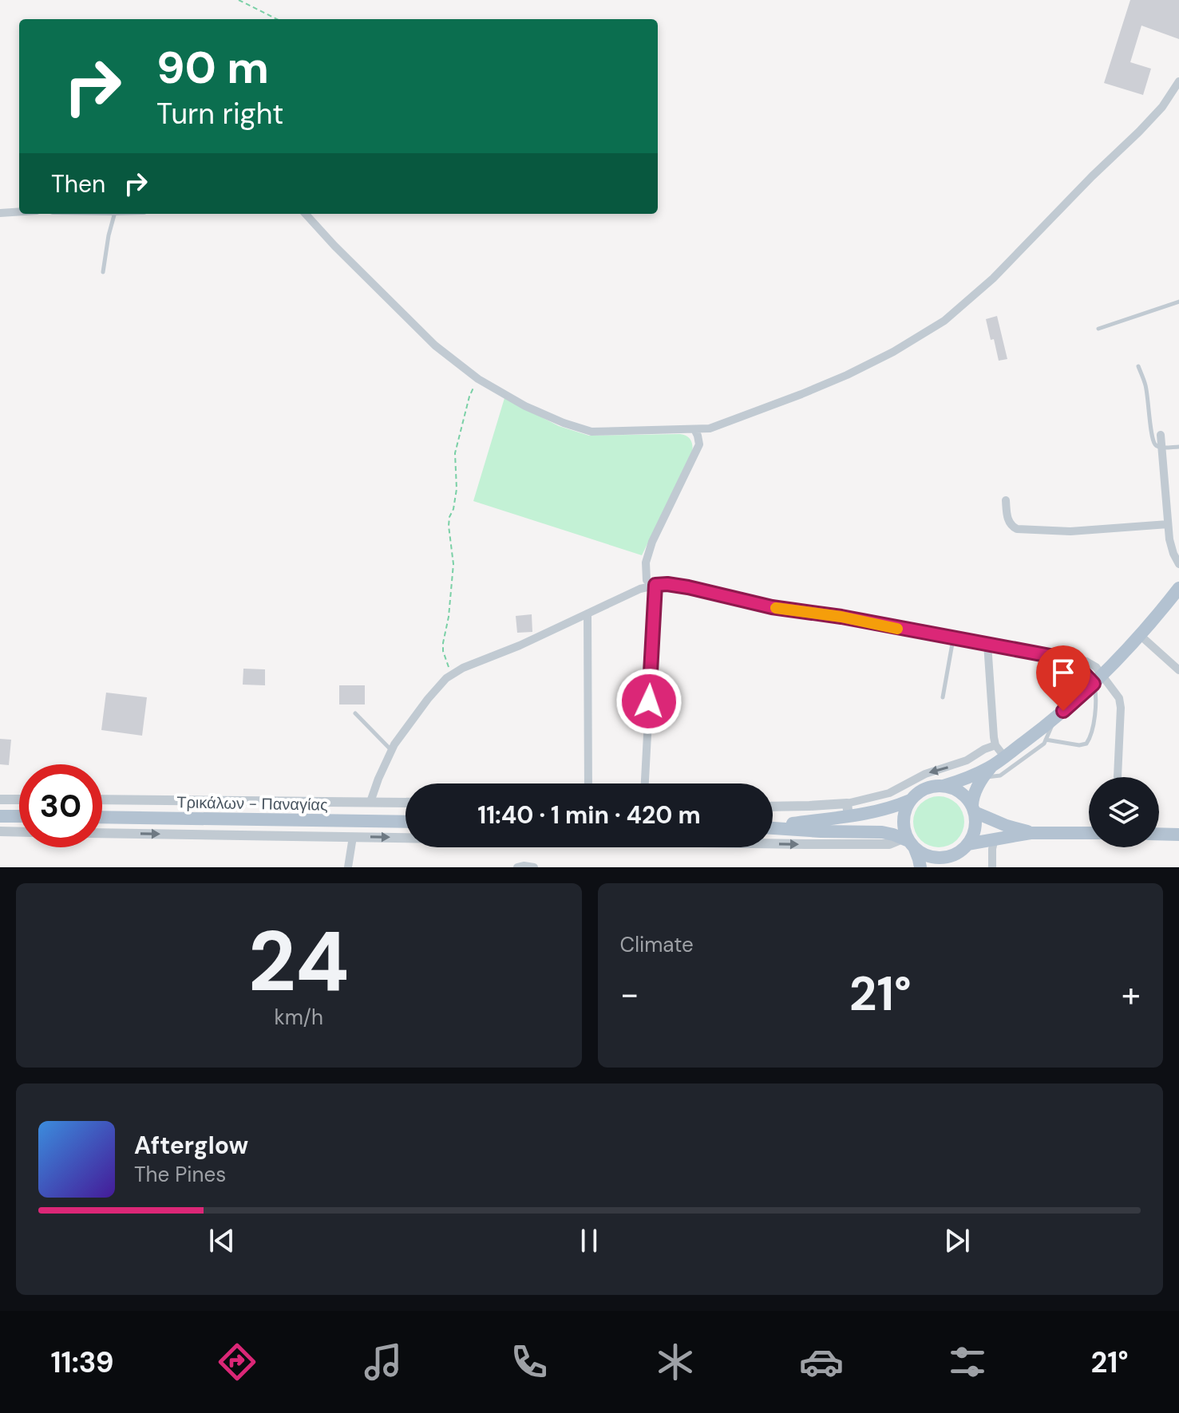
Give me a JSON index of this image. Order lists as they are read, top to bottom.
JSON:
{
  "streets": {
    "main road": ["Τρικάλων - Παναγίας"]
  },
  "page": {
    "turn": ["90 m", "Turn right"],
    "then": "Then",
    "limit": "30",
    "trip": "11:40 · 1 min · 420 m",
    "tile": [
      ["24", "km/h"],
      "Climate"
    ],
    "heat": ["−", "21°", "+"],
    "song": ["Afterglow", "The Pines"],
    "tabs": ["11:39", "21°"]
  }
}
